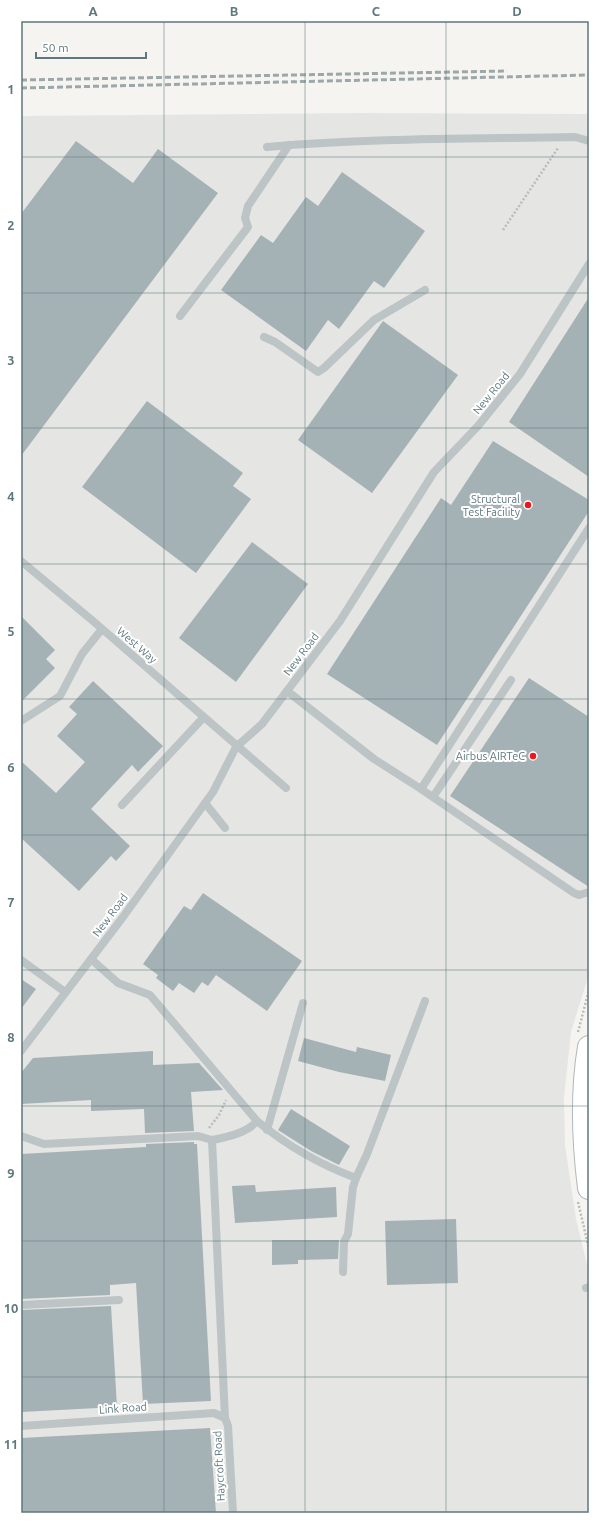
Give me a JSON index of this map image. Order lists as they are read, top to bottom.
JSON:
{
  "streets": {
    "lane": [
      "New Road",
      "West Way",
      "Link Road",
      "Haycroft Road"
    ]
  },
  "crossings": [
    ["New Road", "West Way"],
    ["Link Road", "Haycroft Road"]
  ],
  "places": ["Structural Test Facility", "Airbus AIRTeC"],
  "scale_bar": "50 m",
  "grid": {
    "columns": [
      "A",
      "B",
      "C",
      "D"
    ],
    "rows": [
      "1",
      "2",
      "3",
      "4",
      "5",
      "6",
      "7",
      "8",
      "9",
      "10",
      "11"
    ]
  }
}
